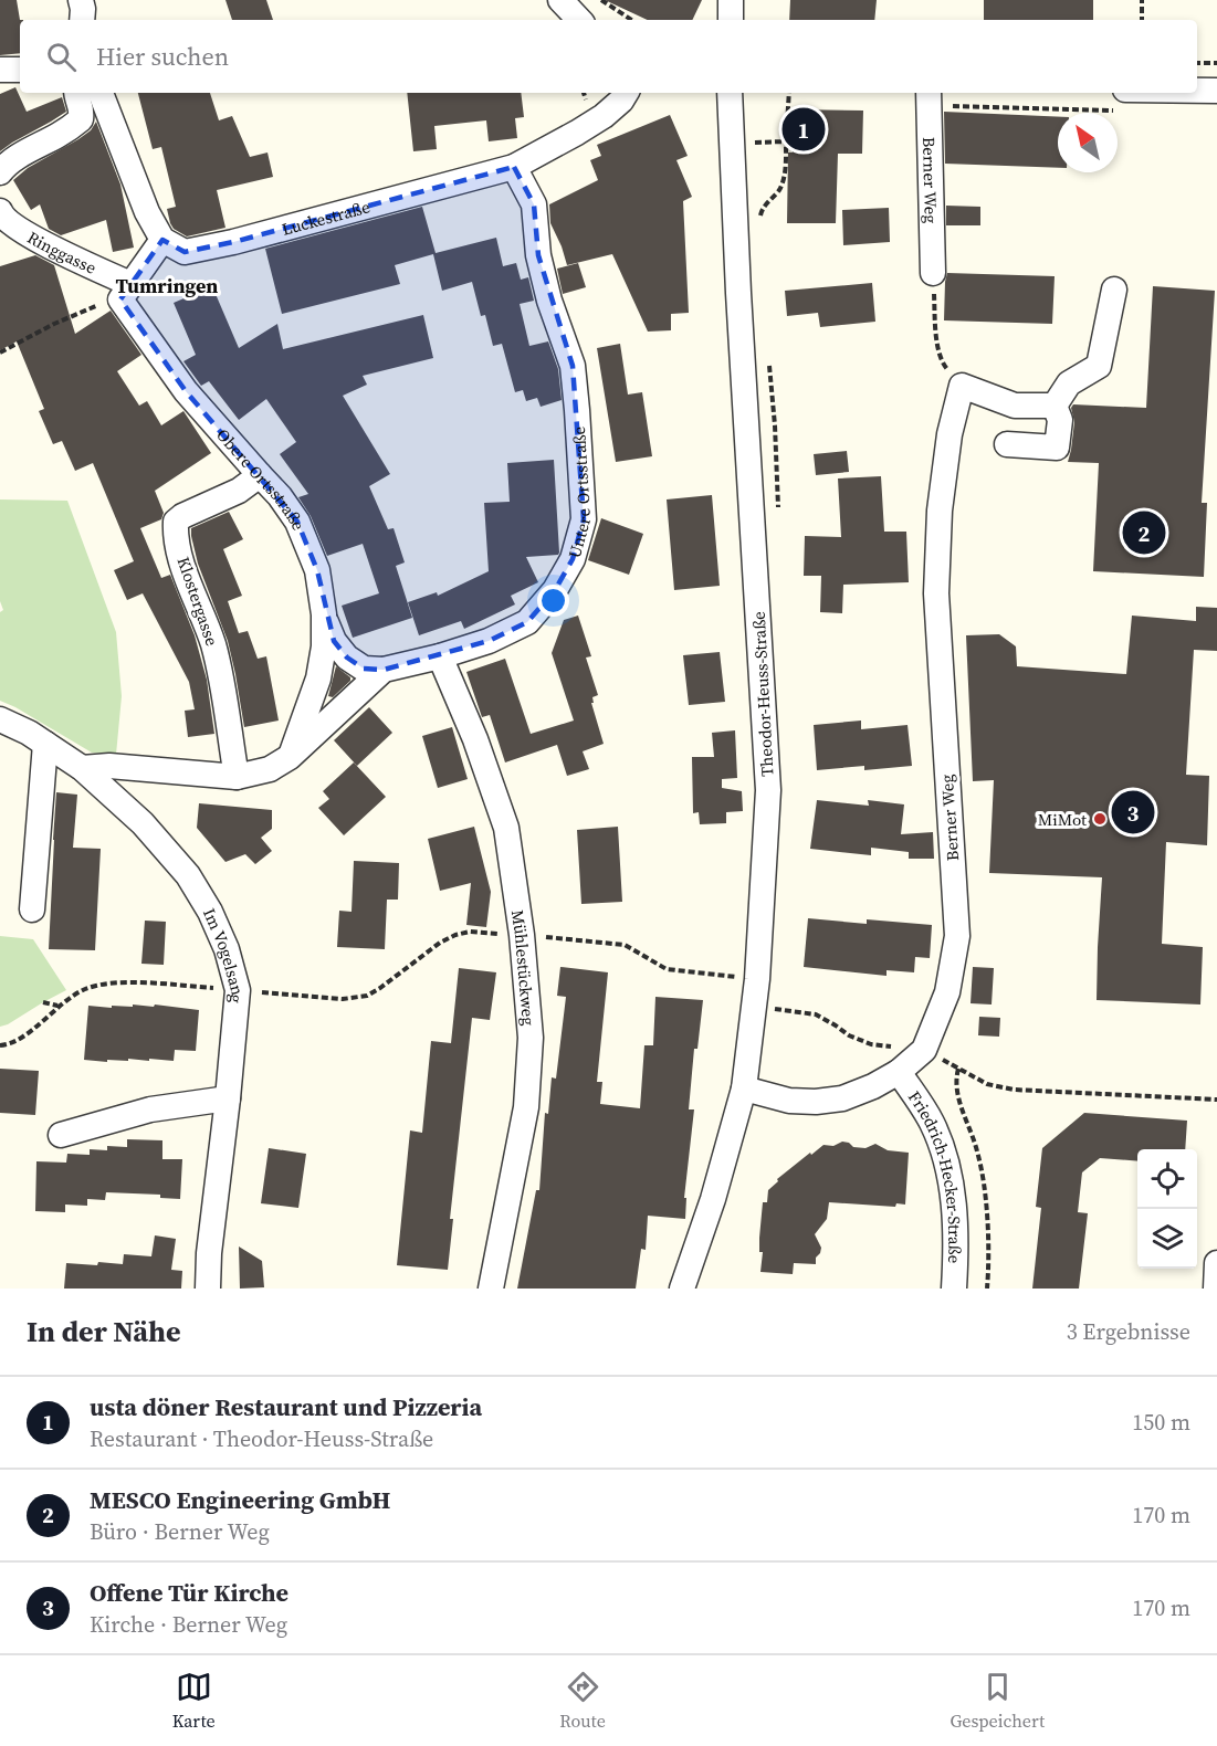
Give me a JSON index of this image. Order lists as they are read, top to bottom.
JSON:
{
  "streets": {
    "street": [
      "Berner Weg",
      "Luckestraße",
      "Ringgasse",
      "Obere Ortsstraße",
      "Untere Ortsstraße",
      "Klostergasse",
      "Theodor-Heuss-Straße",
      "Im Vogelsang",
      "Mühlestückweg",
      "Friedrich-Hecker-Straße"
    ]
  },
  "crossings": [
    ["Berner Weg", "Theodor-Heuss-Straße"],
    ["Berner Weg", "Friedrich-Hecker-Straße"],
    ["Luckestraße", "Untere Ortsstraße"],
    ["Ringgasse", "Obere Ortsstraße"],
    ["Obere Ortsstraße", "Untere Ortsstraße"],
    ["Obere Ortsstraße", "Klostergasse"],
    ["Untere Ortsstraße", "Klostergasse"],
    ["Untere Ortsstraße", "Im Vogelsang"],
    ["Untere Ortsstraße", "Mühlestückweg"]
  ],
  "districts": ["Tumringen"],
  "places": ["MiMot"],
  "north": "top left",
  "page": {
    "search": "Hier suchen",
    "pins": ["1", "2", "3"],
    "heading": ["In der Nähe", "3 Ergebnisse"],
    "list": [
      {
        "mark": "1",
        "name": "usta döner Restaurant und Pizzeria",
        "note": "Restaurant · Theodor-Heuss-Straße",
        "value": "150 m"
      },
      {
        "mark": "2",
        "name": "MESCO Engineering GmbH",
        "note": "Büro · Berner Weg",
        "value": "170 m"
      },
      {
        "mark": "3",
        "name": "Offene Tür Kirche",
        "note": "Kirche · Berner Weg",
        "value": "170 m"
      }
    ],
    "nav": ["Karte", "Route", "Gespeichert"]
  }
}
